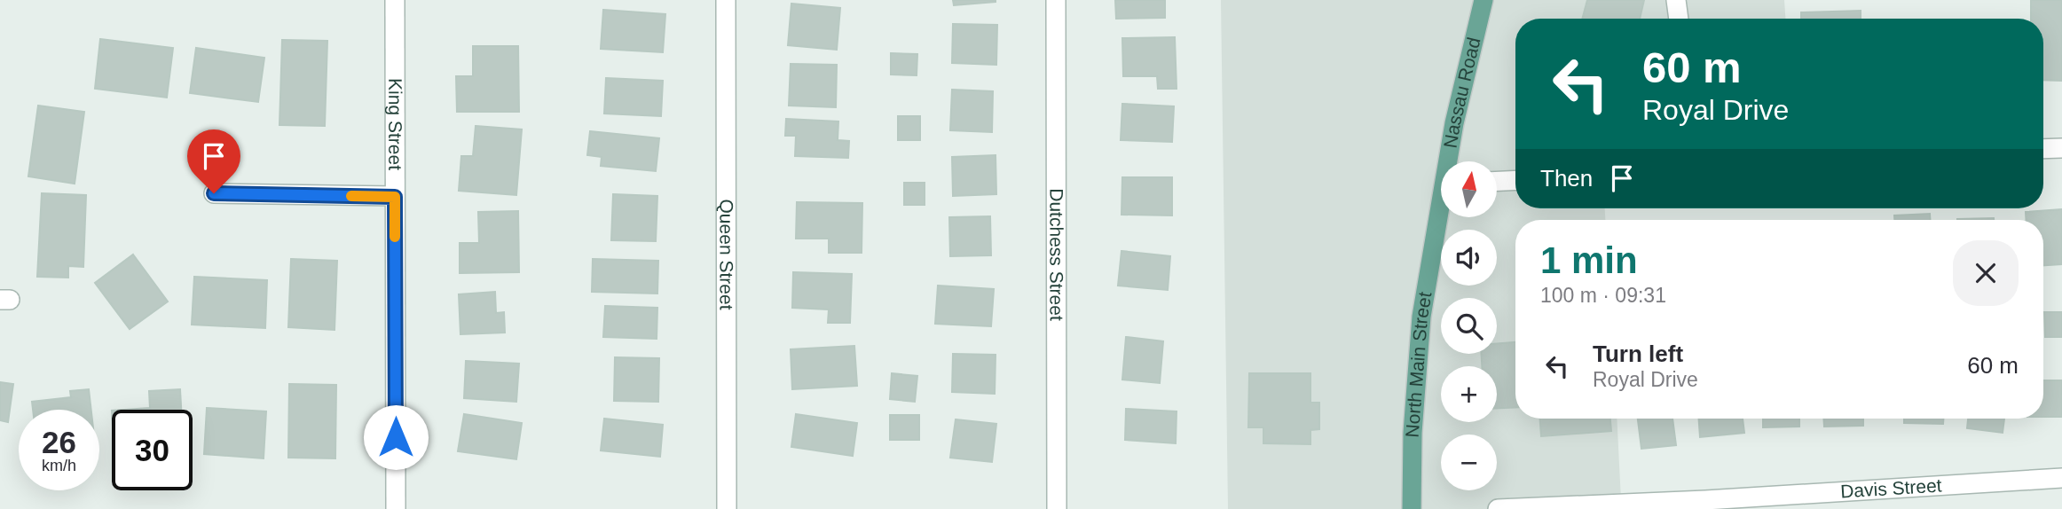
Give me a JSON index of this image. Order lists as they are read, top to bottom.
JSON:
{
  "streets": {
    "main road": ["Nassau Road", "North Main Street"],
    "street": [
      "King Street",
      "Queen Street",
      "Dutchess Street",
      "Davis Street"
    ]
  },
  "north": "top",
  "page": {
    "turn": ["60 m", "Royal Drive"],
    "then": "Then",
    "map_buttons": ["+", "−"],
    "heading": ["1 min", "100 m · 09:31"],
    "list": [
      {
        "name": "Turn left",
        "note": "Royal Drive",
        "value": "60 m"
      }
    ],
    "speed": "26 km/h",
    "limit": "30"
  }
}
